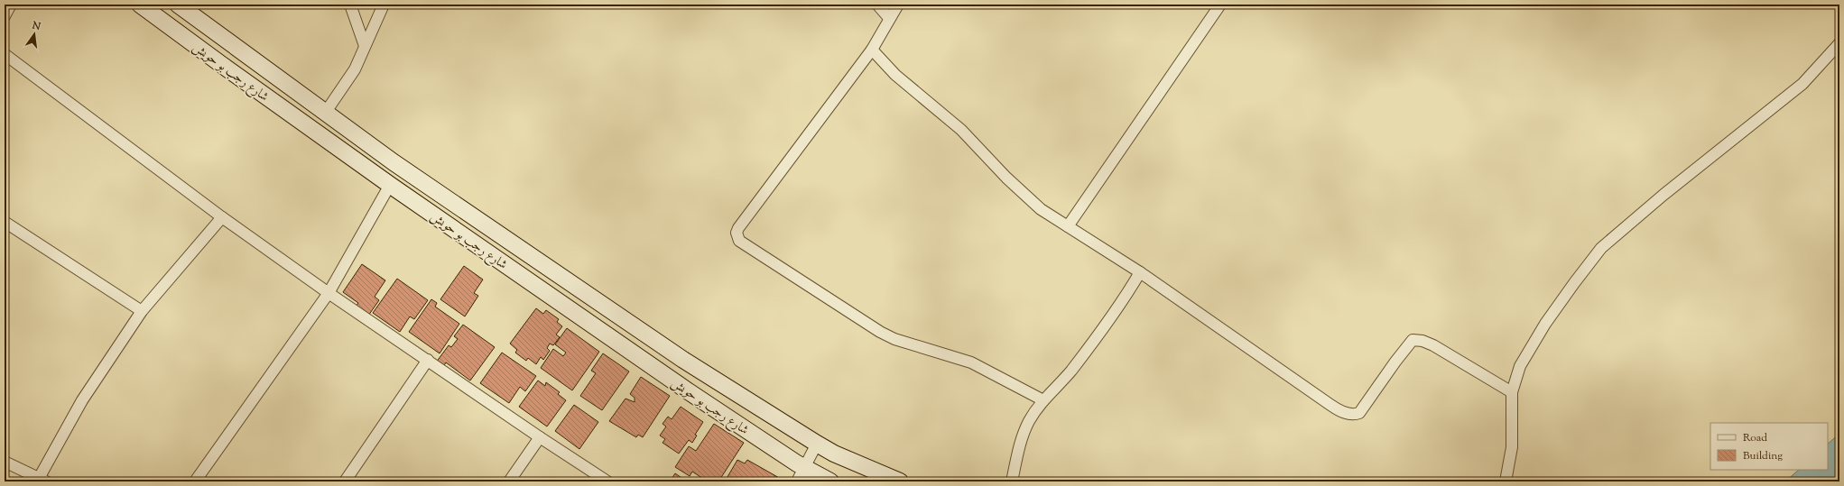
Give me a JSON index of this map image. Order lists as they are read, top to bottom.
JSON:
{
  "streets": {
    "main road": ["شارع رجب بو حويش"]
  },
  "legend": ["Road", "Building"],
  "north": "top"
}
